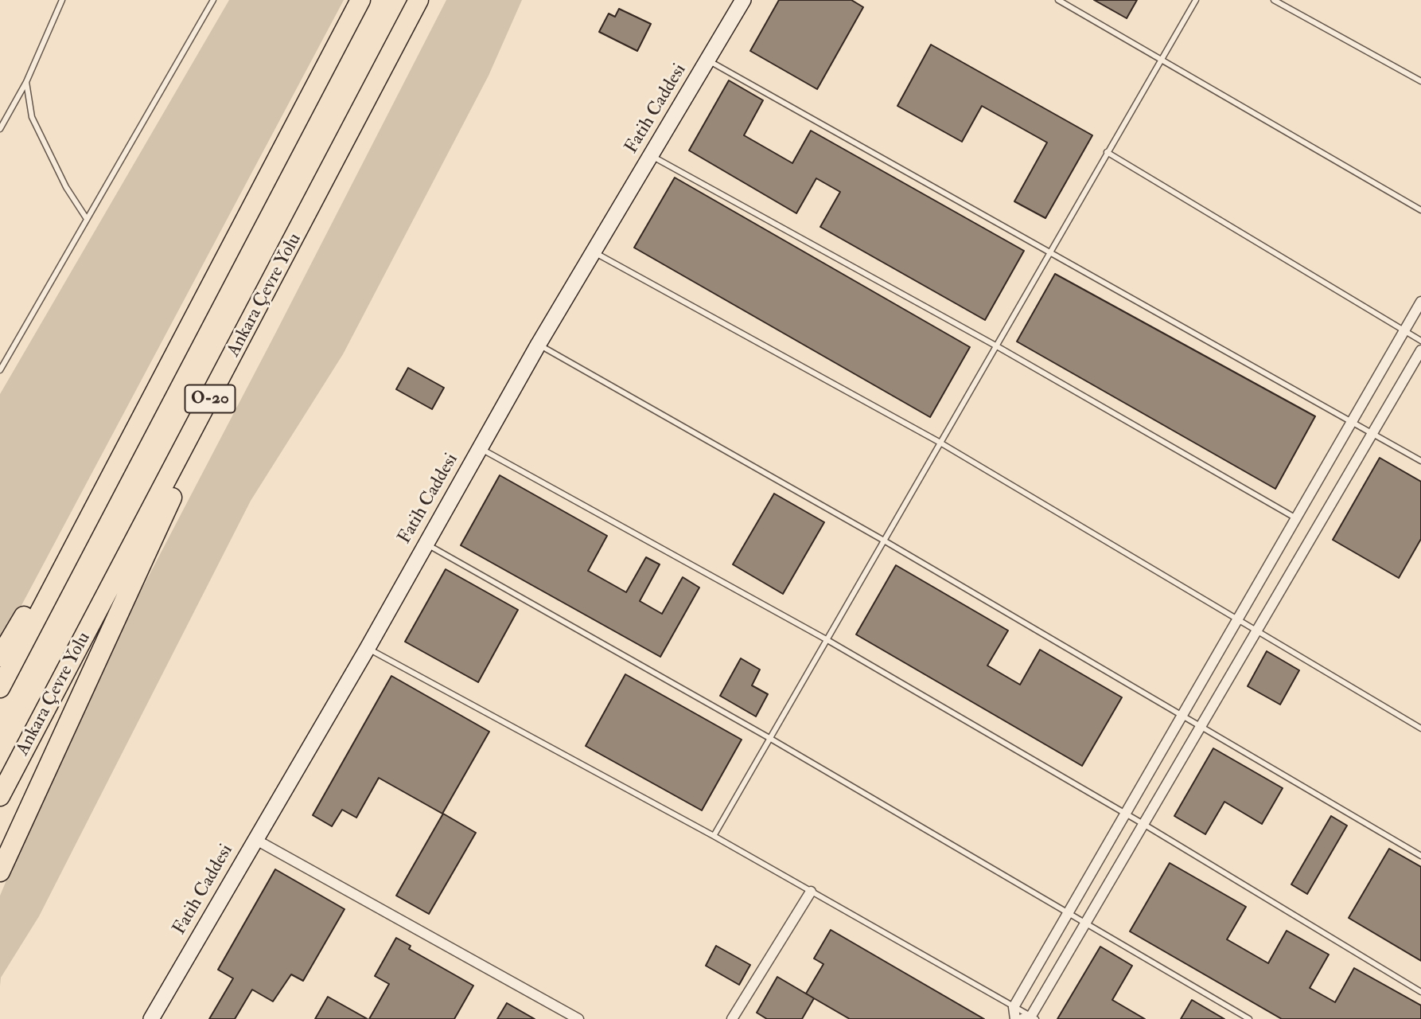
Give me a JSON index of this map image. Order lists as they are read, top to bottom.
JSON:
{
  "streets": {
    "highway": ["Ankara Çevre Yolu", "O-20"],
    "street": ["Fatih Caddesi"]
  }
}
